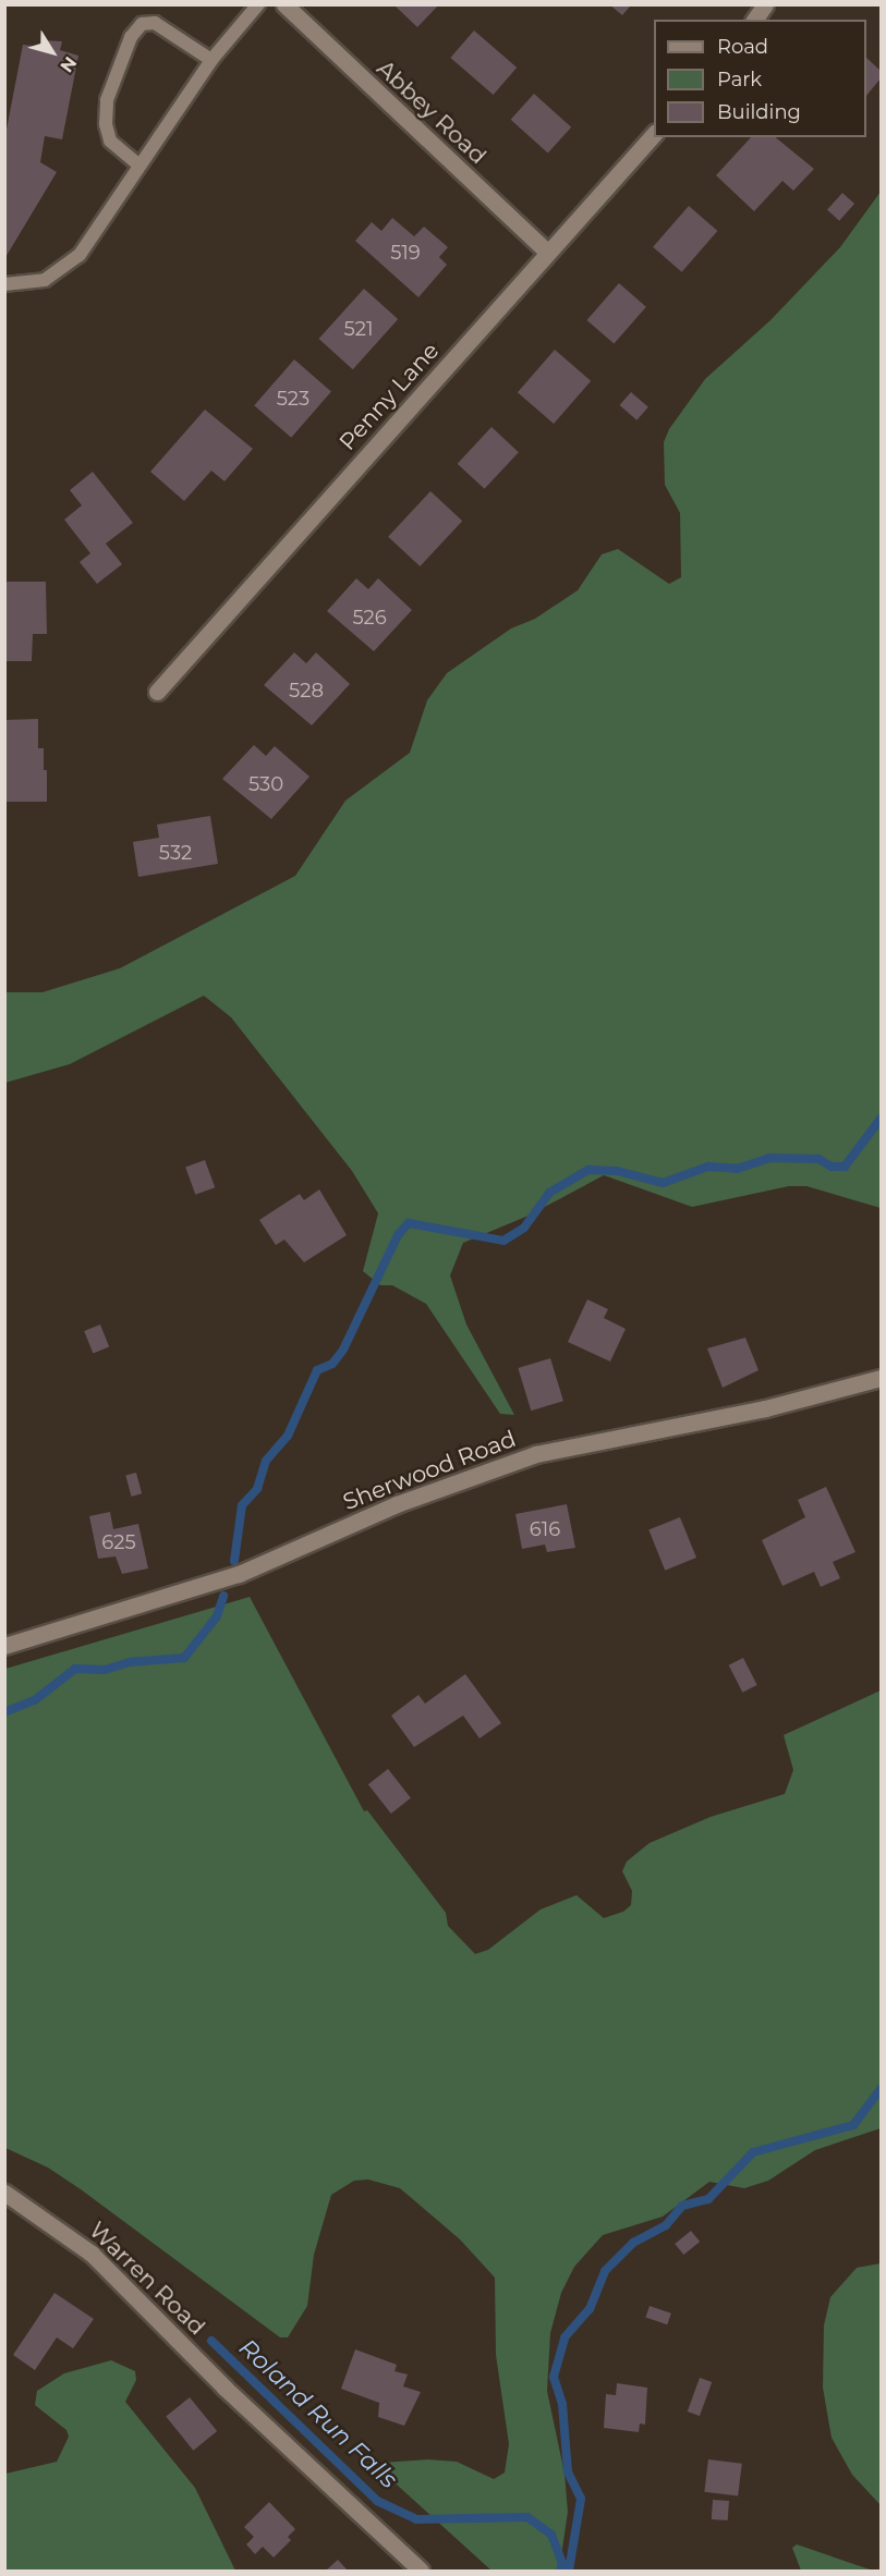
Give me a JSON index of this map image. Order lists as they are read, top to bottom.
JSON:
{
  "streets": {
    "street": [
      "Abbey Road",
      "Penny Lane",
      "Sherwood Road",
      "Warren Road"
    ]
  },
  "crossings": [
    ["Abbey Road", "Penny Lane"]
  ],
  "water": ["Roland Run Falls"],
  "house_numbers": [
    "519",
    "521",
    "523",
    "526",
    "528",
    "530",
    "532",
    "616",
    "625"
  ],
  "legend": ["Road", "Park", "Building"],
  "north": "bottom right"
}
